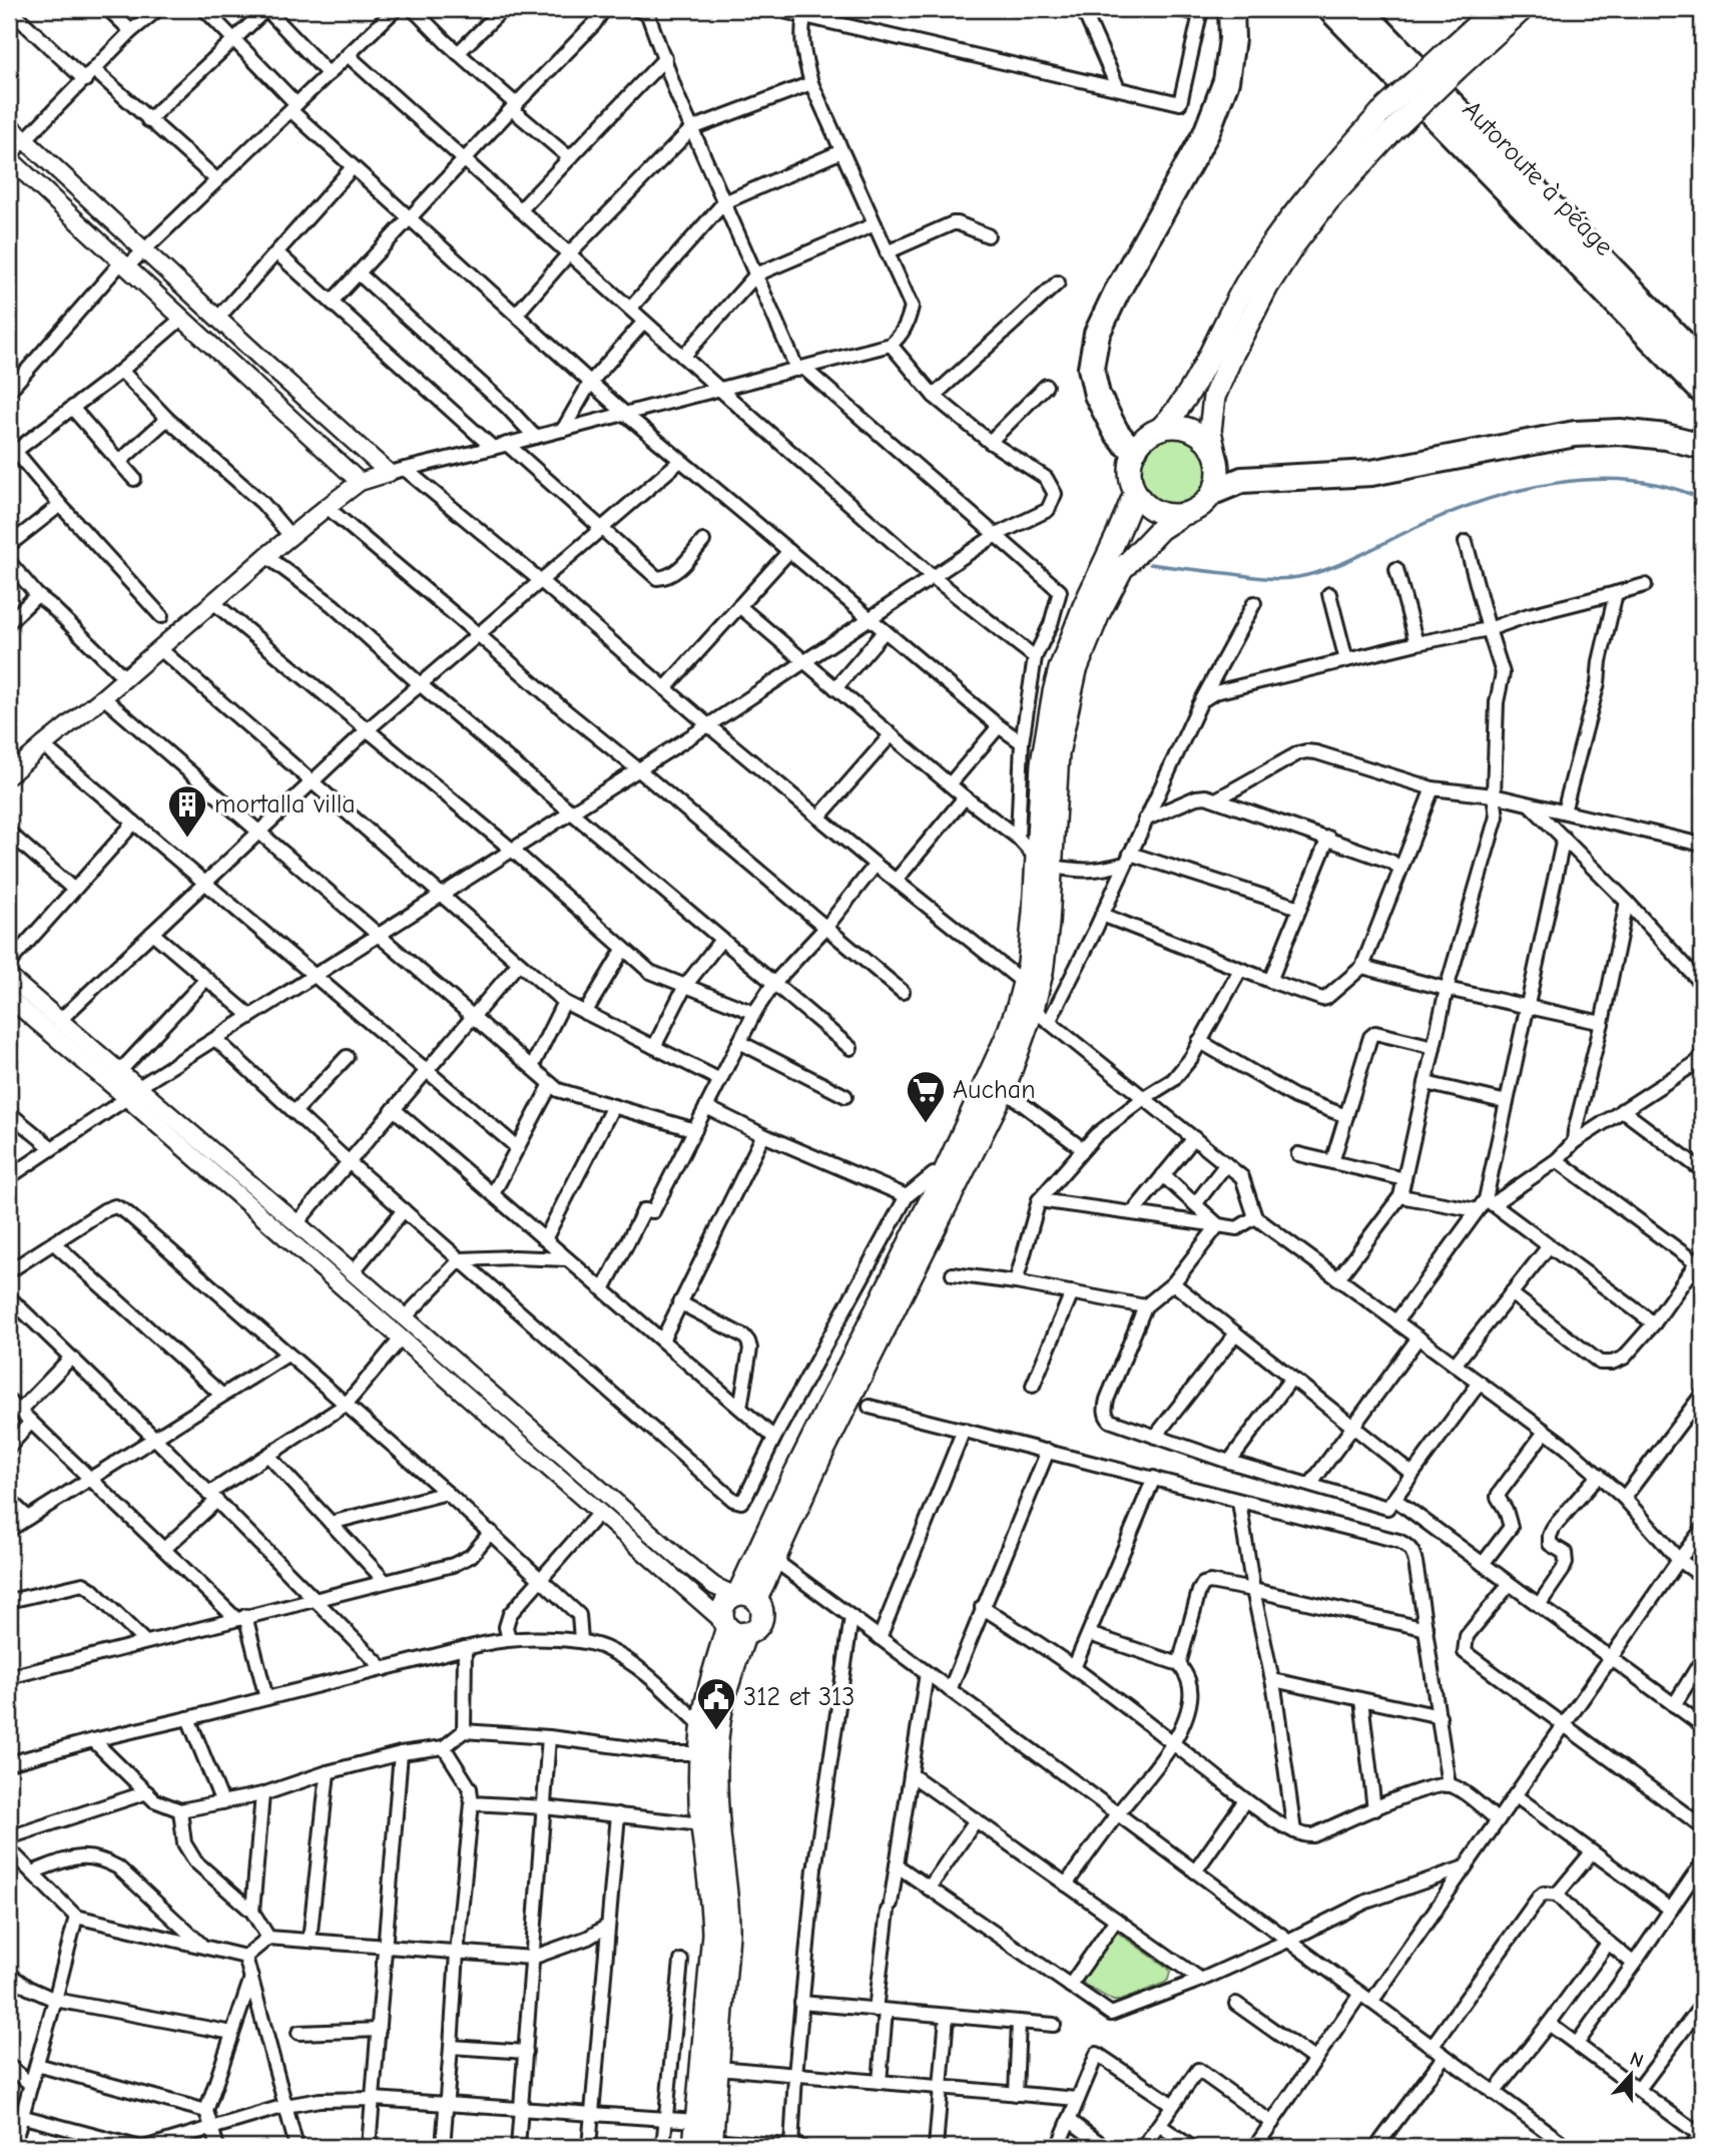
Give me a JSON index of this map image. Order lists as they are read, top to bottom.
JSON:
{
  "streets": {
    "highway": ["Autoroute à péage"]
  },
  "places": {
    "building": ["mortalla villa"],
    "supermarket": ["Auchan"],
    "public building": ["312 et 313"]
  },
  "north": "top"
}
